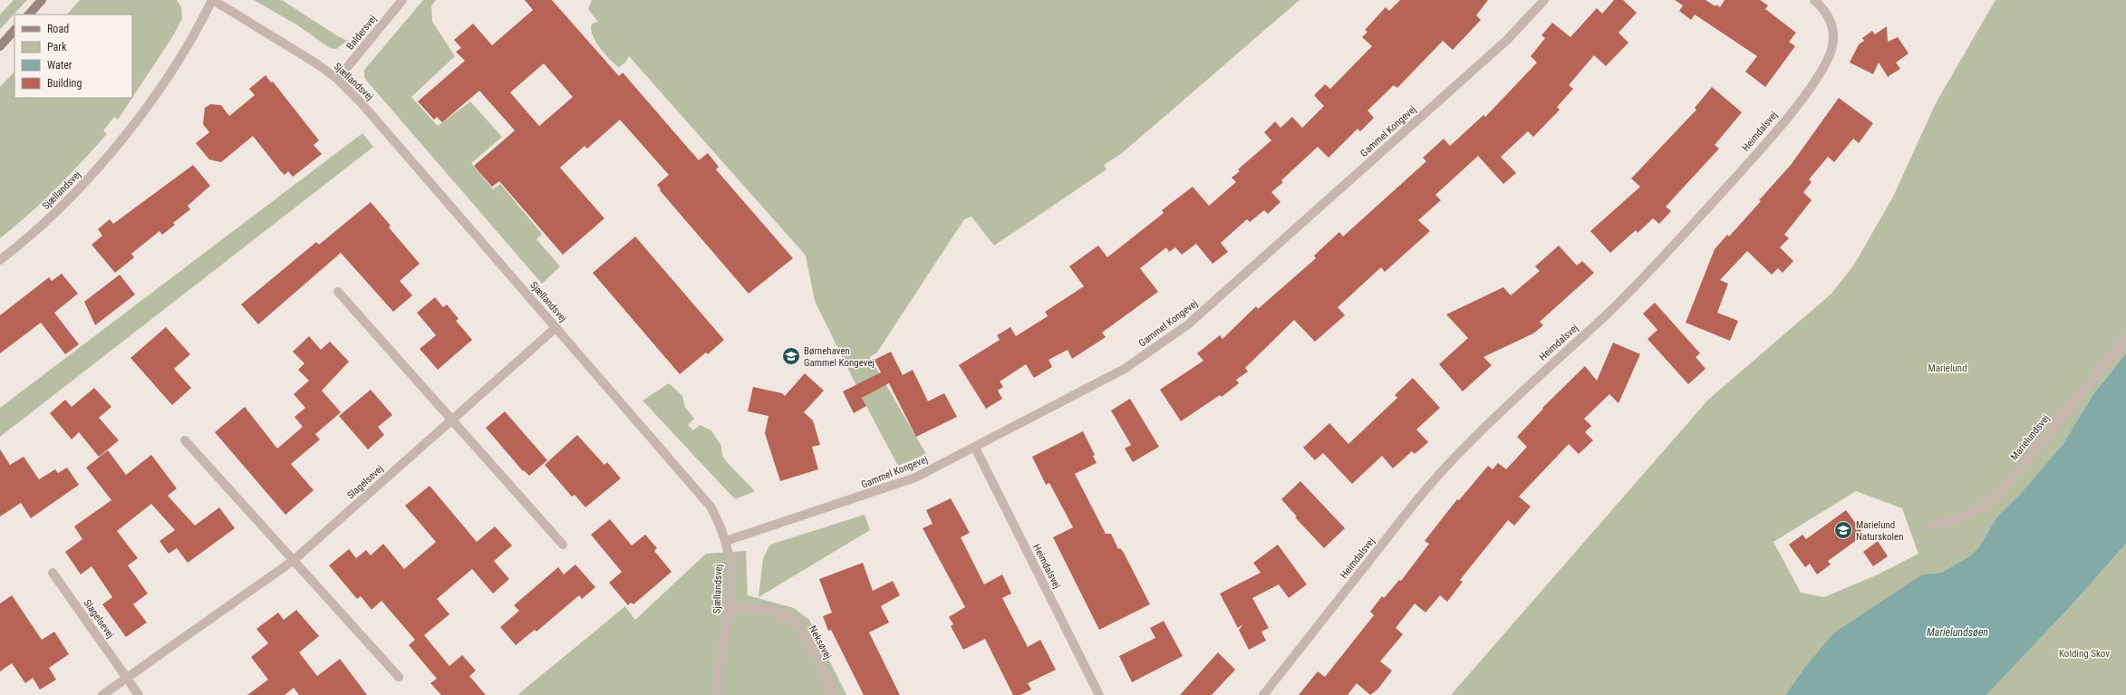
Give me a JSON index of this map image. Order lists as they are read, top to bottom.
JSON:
{
  "streets": {
    "street": [
      "Baldersvej",
      "Sjællandsvej",
      "Gammel Kongevej",
      "Heimdalsvej",
      "Marielundsvej",
      "Slagelsevej",
      "Neksøvej"
    ]
  },
  "crossings": [
    ["Baldersvej", "Sjællandsvej"],
    ["Sjællandsvej", "Gammel Kongevej"],
    ["Sjællandsvej", "Slagelsevej"],
    ["Sjællandsvej", "Neksøvej"],
    ["Gammel Kongevej", "Heimdalsvej"]
  ],
  "water": ["Marielundsøen"],
  "parks": ["Marielund", "Kolding Skov"],
  "places": {
    "school or university": ["Børnehaven Gammel Kongevej", "Marielund Naturskolen"]
  },
  "legend": [
    "Road",
    "Park",
    "Water",
    "Building"
  ]
}
